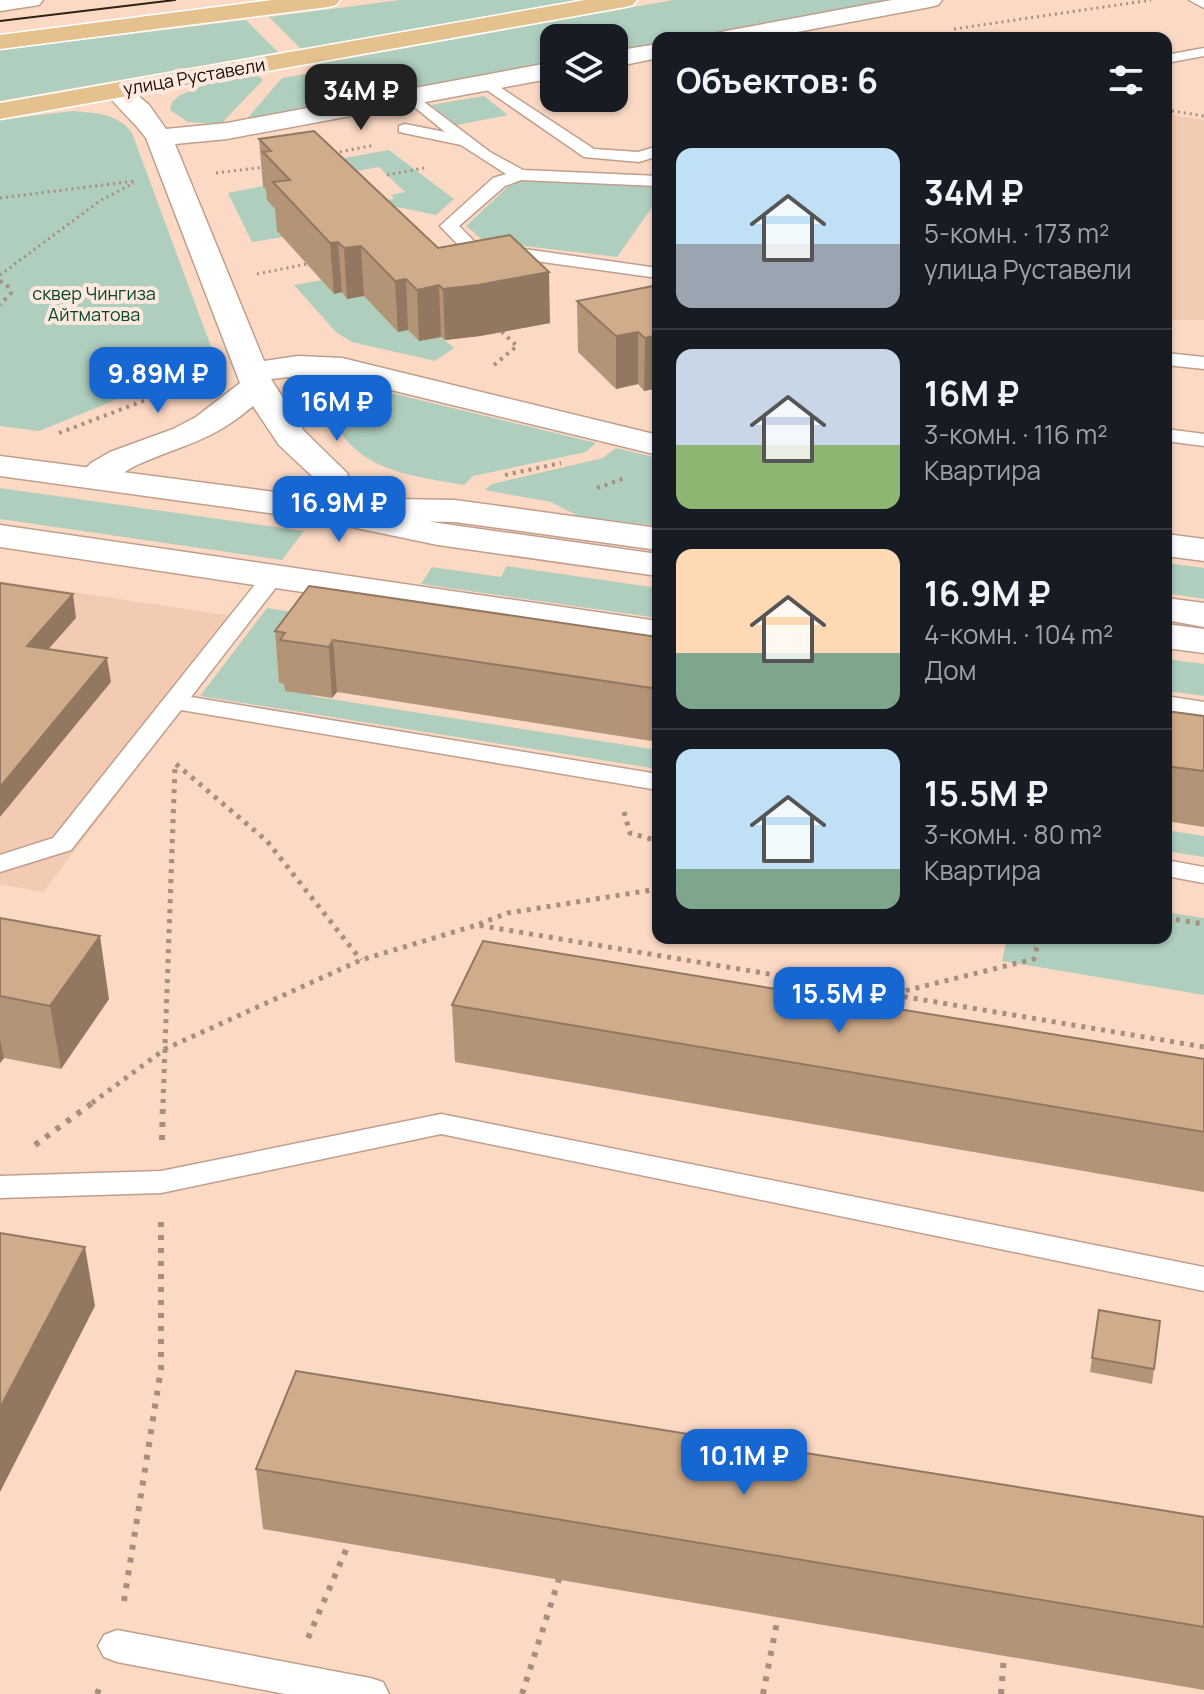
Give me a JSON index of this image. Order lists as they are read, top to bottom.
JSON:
{
  "streets": {
    "main road": ["улица Руставели"]
  },
  "parks": ["сквер Чингиза Айтматова"],
  "page": {
    "heading": "Объектов: 6",
    "price": [
      "34M ₽",
      "9.89M ₽",
      "16M ₽",
      "16.9M ₽",
      "15.5M ₽",
      "10.1M ₽"
    ],
    "list": [
      {
        "name": "34M ₽",
        "note": "5-комн. · 173 m² · улица Руставели"
      },
      {
        "name": "16M ₽",
        "note": "3-комн. · 116 m² · Квартира"
      },
      {
        "name": "16.9M ₽",
        "note": "4-комн. · 104 m² · Дом"
      },
      {
        "name": "15.5M ₽",
        "note": "3-комн. · 80 m² · Квартира"
      }
    ]
  }
}
